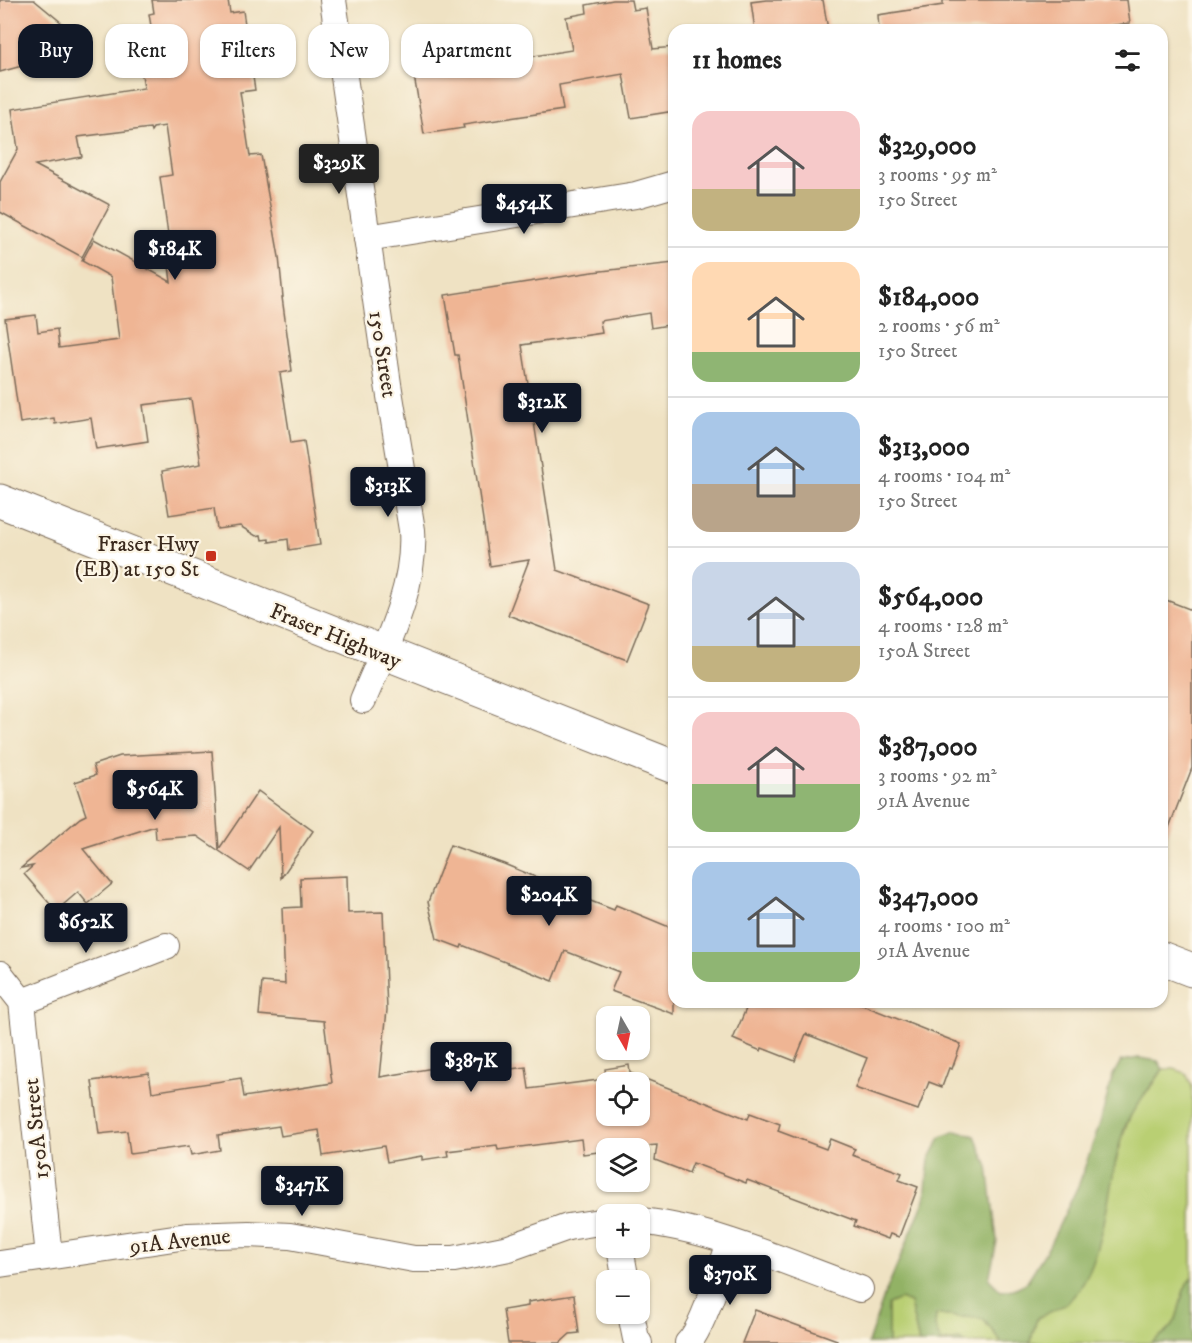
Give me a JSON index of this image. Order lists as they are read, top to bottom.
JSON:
{
  "streets": {
    "main road": ["Fraser Highway"],
    "street": ["150 Street", "150A Street", "91A Avenue"]
  },
  "crossings": [
    ["150 Street", "Fraser Highway"],
    ["150A Street", "91A Avenue"]
  ],
  "places": {
    "transit": ["Fraser Hwy (EB) at 150 St"]
  },
  "north": "bottom",
  "page": {
    "chip": [
      "Buy",
      "Rent",
      "Filters",
      "New",
      "Apartment"
    ],
    "heading": "11 homes",
    "list": [
      {
        "name": "$329,000",
        "note": "3 rooms · 95 m² · 150 Street"
      },
      {
        "name": "$184,000",
        "note": "2 rooms · 56 m² · 150 Street"
      },
      {
        "name": "$313,000",
        "note": "4 rooms · 104 m² · 150 Street"
      },
      {
        "name": "$564,000",
        "note": "4 rooms · 128 m² · 150A Street"
      },
      {
        "name": "$387,000",
        "note": "3 rooms · 92 m² · 91A Avenue"
      },
      {
        "name": "$347,000",
        "note": "4 rooms · 100 m² · 91A Avenue"
      }
    ],
    "price": [
      "$329K",
      "$454K",
      "$184K",
      "$312K",
      "$313K",
      "$564K",
      "$204K",
      "$652K",
      "$387K",
      "$347K",
      "$370K"
    ],
    "map_buttons": ["+", "−"]
  }
}
